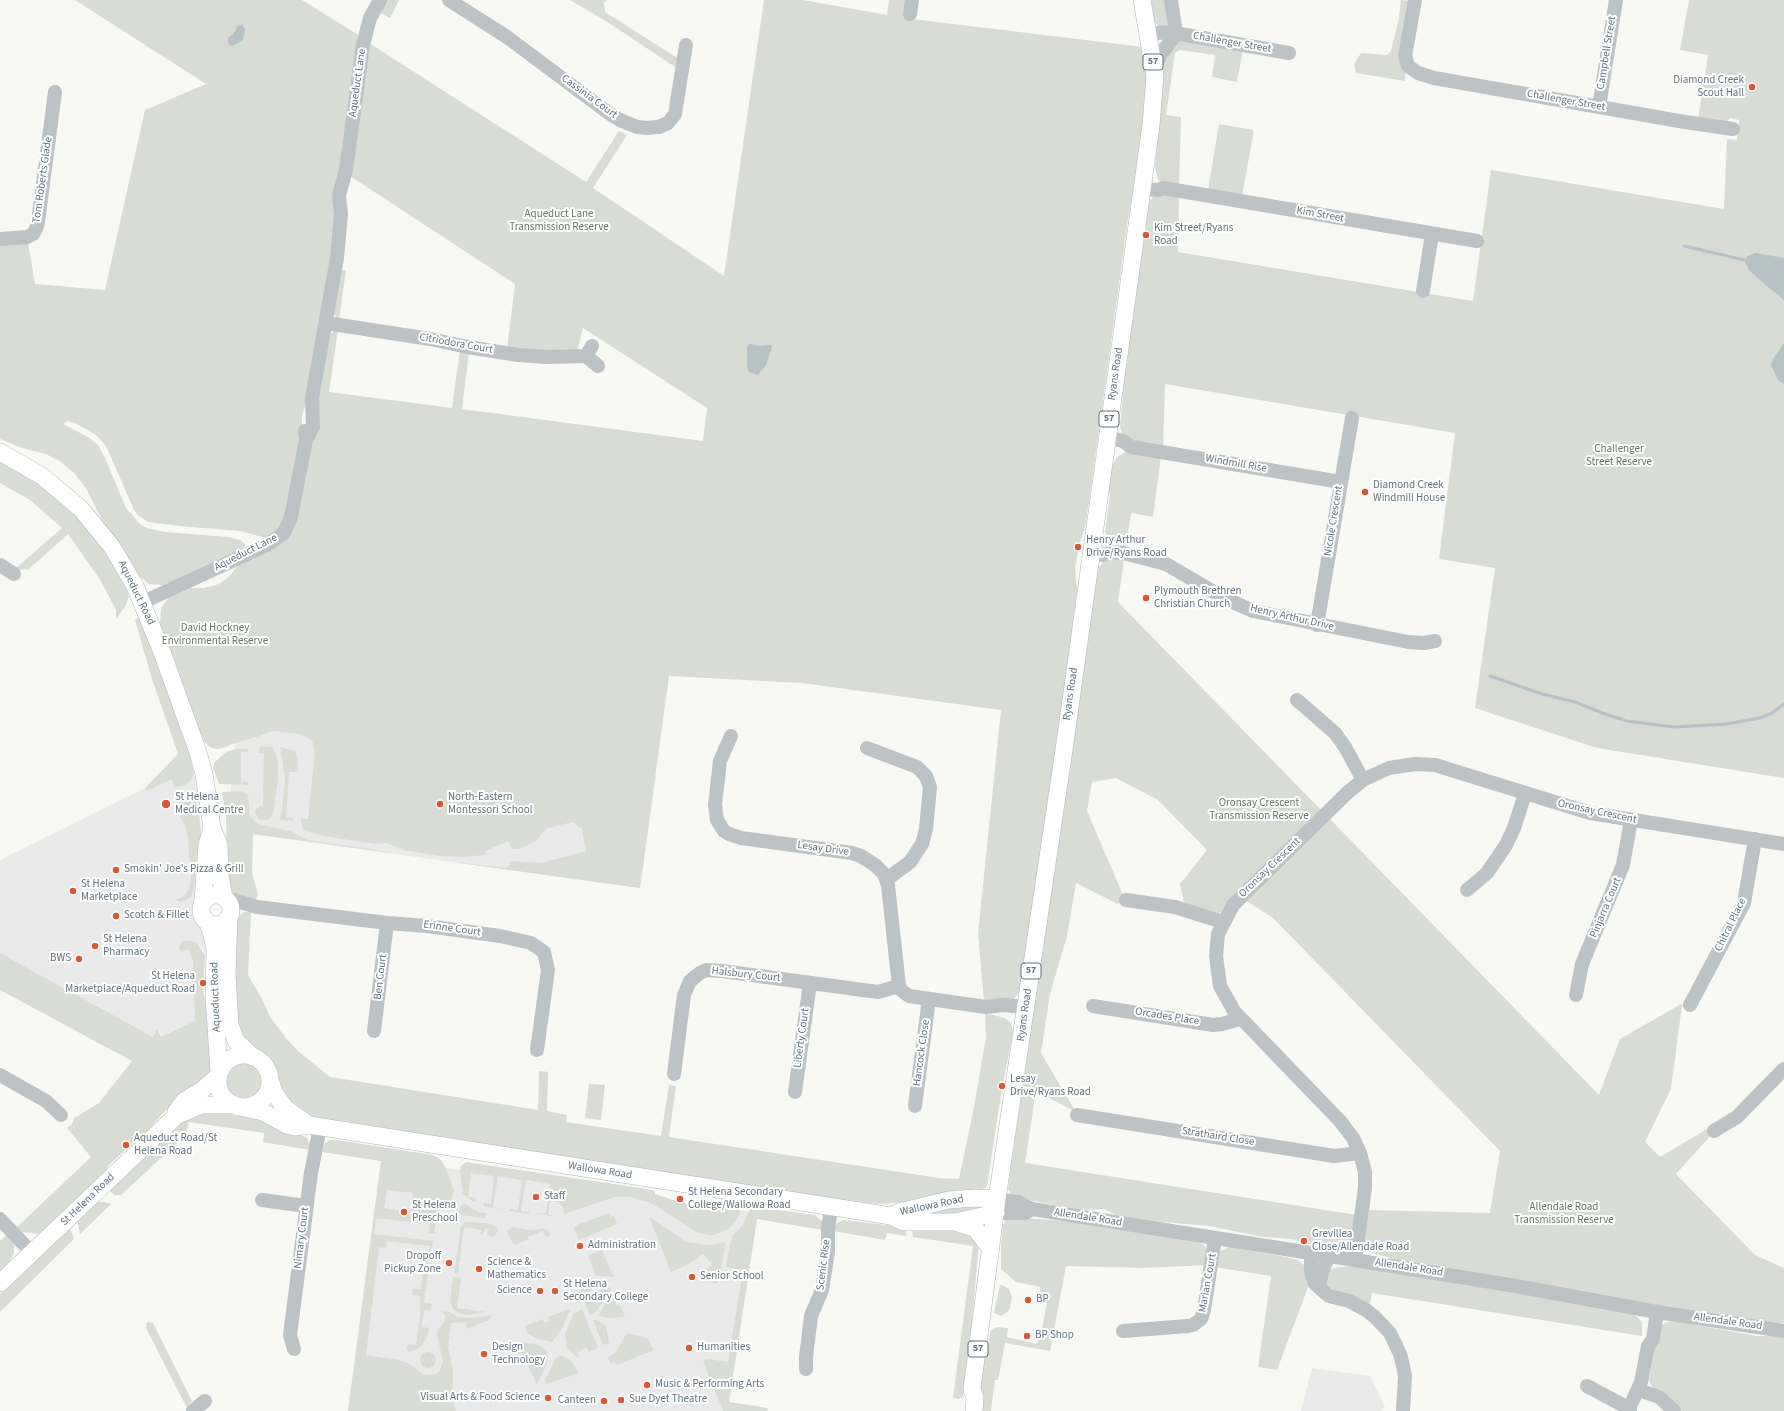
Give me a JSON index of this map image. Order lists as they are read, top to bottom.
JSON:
{
  "streets": {
    "main road": [
      "57",
      "Ryans Road",
      "Aqueduct Road",
      "Wallowa Road",
      "St Helena Road"
    ],
    "street": [
      "Challenger Street",
      "Campbell Street",
      "Aqueduct Lane",
      "Cassinia Court",
      "Tom Roberts Glade",
      "Kim Street",
      "Citriodora Court",
      "Windmill Rise",
      "Nicole Crescent",
      "Henry Arthur Drive",
      "Oronsay Crescent",
      "Lesay Drive",
      "Pinjarra Court",
      "Chitral Place",
      "Erinne Court",
      "Halsbury Court",
      "Ben Court",
      "Orcades Place",
      "Liberty Court",
      "Hancock Close",
      "Strathaird Close",
      "Allendale Road",
      "Nimary Court",
      "Scenic Rise",
      "Marian Court"
    ]
  },
  "crossings": [
    ["Challenger Street", "Campbell Street"],
    ["Challenger Street", "Ryans Road"],
    ["Aqueduct Lane", "Citriodora Court"],
    ["Aqueduct Lane", "Aqueduct Road"],
    ["Kim Street", "Ryans Road"],
    ["Ryans Road", "Windmill Rise"],
    ["Ryans Road", "Henry Arthur Drive"],
    ["Ryans Road", "Wallowa Road"],
    ["Ryans Road", "Allendale Road"],
    ["Windmill Rise", "Nicole Crescent"],
    ["Nicole Crescent", "Henry Arthur Drive"],
    ["Aqueduct Road", "Erinne Court"],
    ["Aqueduct Road", "Wallowa Road"],
    ["Aqueduct Road", "St Helena Road"],
    ["Oronsay Crescent", "Pinjarra Court"],
    ["Oronsay Crescent", "Chitral Place"],
    ["Oronsay Crescent", "Orcades Place"],
    ["Oronsay Crescent", "Strathaird Close"],
    ["Oronsay Crescent", "Allendale Road"],
    ["Erinne Court", "Ben Court"],
    ["Halsbury Court", "Liberty Court"],
    ["Wallowa Road", "St Helena Road"],
    ["Wallowa Road", "Allendale Road"],
    ["Wallowa Road", "Nimary Court"],
    ["Wallowa Road", "Scenic Rise"],
    ["Allendale Road", "Marian Court"]
  ],
  "parks": [
    "Aqueduct Lane Transmission Reserve",
    "Challenger Street Reserve",
    "David Hockney Environmental Reserve",
    "Oronsay Crescent Transmission Reserve",
    "Allendale Road Transmission Reserve"
  ],
  "places": [
    "Diamond Creek Scout Hall",
    "Kim Street/Ryans Road",
    "Diamond Creek Windmill House",
    "Henry Arthur Drive/Ryans Road",
    "Plymouth Brethren Christian Church",
    "St Helena Medical Centre",
    "North-Eastern Montessori School",
    "Smokin' Joe's Pizza & Grill",
    "St Helena Marketplace",
    "Scotch & Fillet",
    "St Helena Pharmacy",
    "BWS",
    "St Helena Marketplace/Aqueduct Road",
    "Lesay Drive/Ryans Road",
    "Aqueduct Road/St Helena Road",
    "Staff",
    "St Helena Secondary College/Wallowa Road",
    "St Helena Preschool",
    "Grevillea Close/Allendale Road",
    "Administration",
    "Dropoff Pickup Zone",
    "Science & Mathematics",
    "Senior School",
    "Science",
    "St Helena Secondary College",
    "BP",
    "BP Shop",
    "Humanities",
    "Design Technology",
    "Music & Performing Arts",
    "Visual Arts & Food Science",
    "Sue Dyet Theatre",
    "Canteen"
  ]
}
